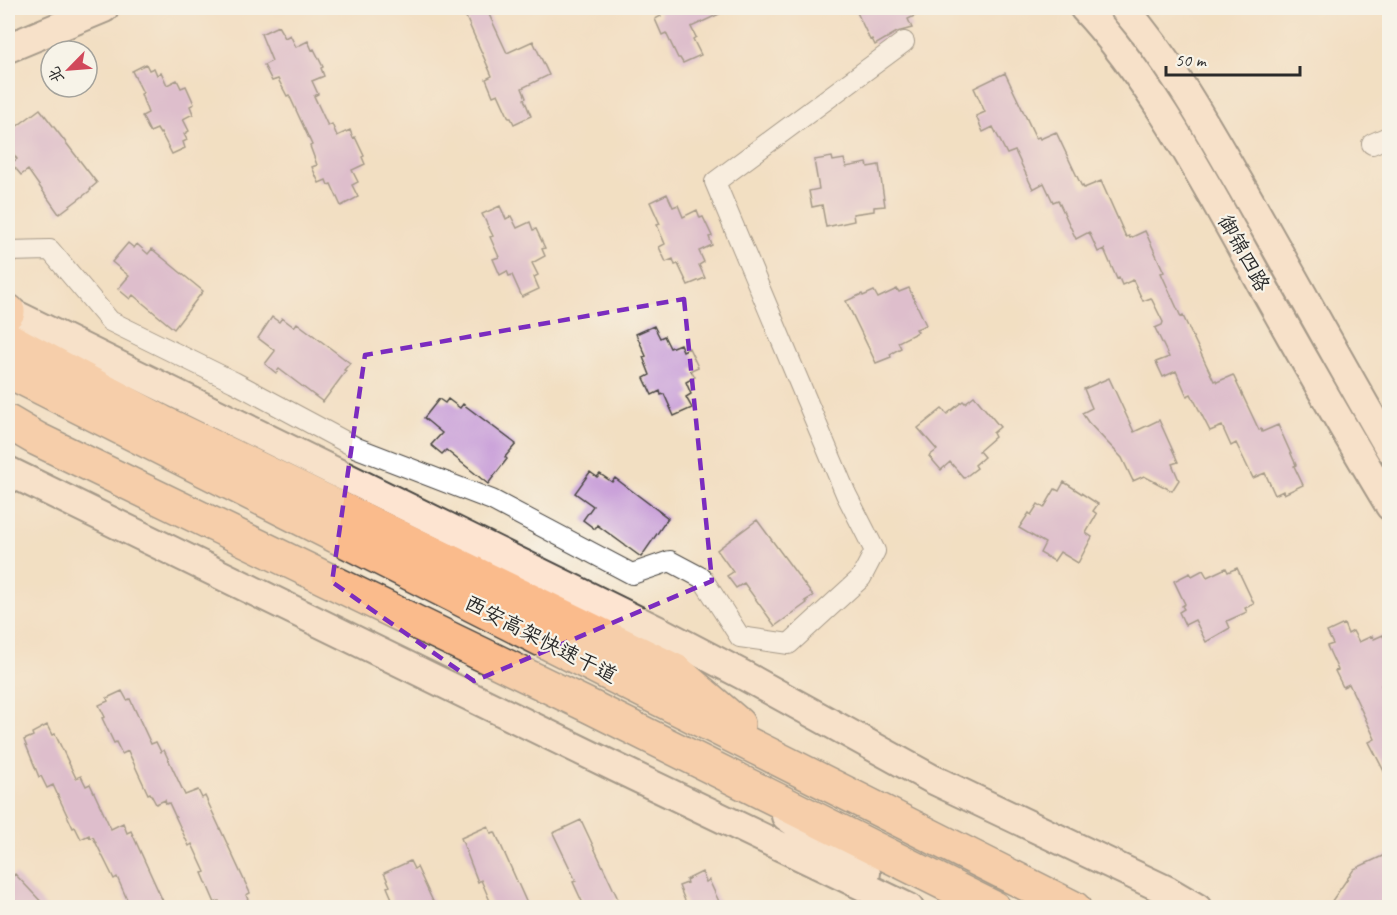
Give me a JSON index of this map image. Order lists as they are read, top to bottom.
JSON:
{
  "streets": {
    "highway": ["西安高架快速干道"],
    "main road": ["御锦四路"]
  },
  "scale_bar": "50 m",
  "north": "bottom left"
}
